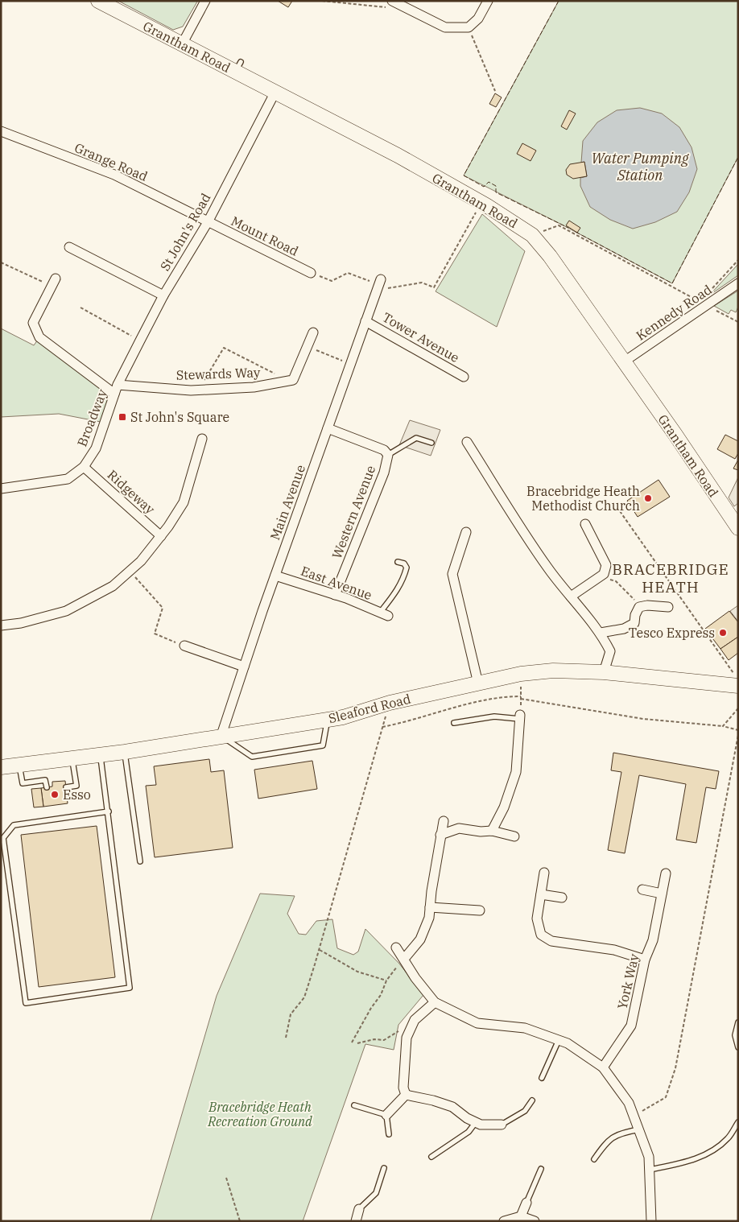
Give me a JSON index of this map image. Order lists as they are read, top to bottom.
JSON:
{
  "streets": {
    "main road": ["Grantham Road", "Sleaford Road"],
    "street": [
      "Grange Road",
      "St John's Road",
      "Mount Road",
      "Kennedy Road",
      "Tower Avenue",
      "Stewards Way",
      "Broadway",
      "Ridgeway",
      "Main Avenue",
      "Western Avenue",
      "East Avenue",
      "York Way"
    ]
  },
  "crossings": [
    ["Grantham Road", "St John's Road"],
    ["Grantham Road", "Kennedy Road"],
    ["Grange Road", "St John's Road"],
    ["Grange Road", "Mount Road"],
    ["St John's Road", "Mount Road"],
    ["St John's Road", "Stewards Way"],
    ["St John's Road", "Broadway"],
    ["Tower Avenue", "Main Avenue"],
    ["Stewards Way", "Broadway"],
    ["Broadway", "Ridgeway"],
    ["Main Avenue", "Western Avenue"],
    ["Main Avenue", "East Avenue"],
    ["Main Avenue", "Sleaford Road"],
    ["Western Avenue", "East Avenue"]
  ],
  "districts": ["BRACEBRIDGE HEATH"],
  "water": ["Water Pumping Station"],
  "parks": ["Bracebridge Heath Recreation Ground"],
  "places": {
    "transit": ["St John's Square"],
    "other": ["Bracebridge Heath Methodist Church", "Tesco Express", "Esso"]
  }
}
